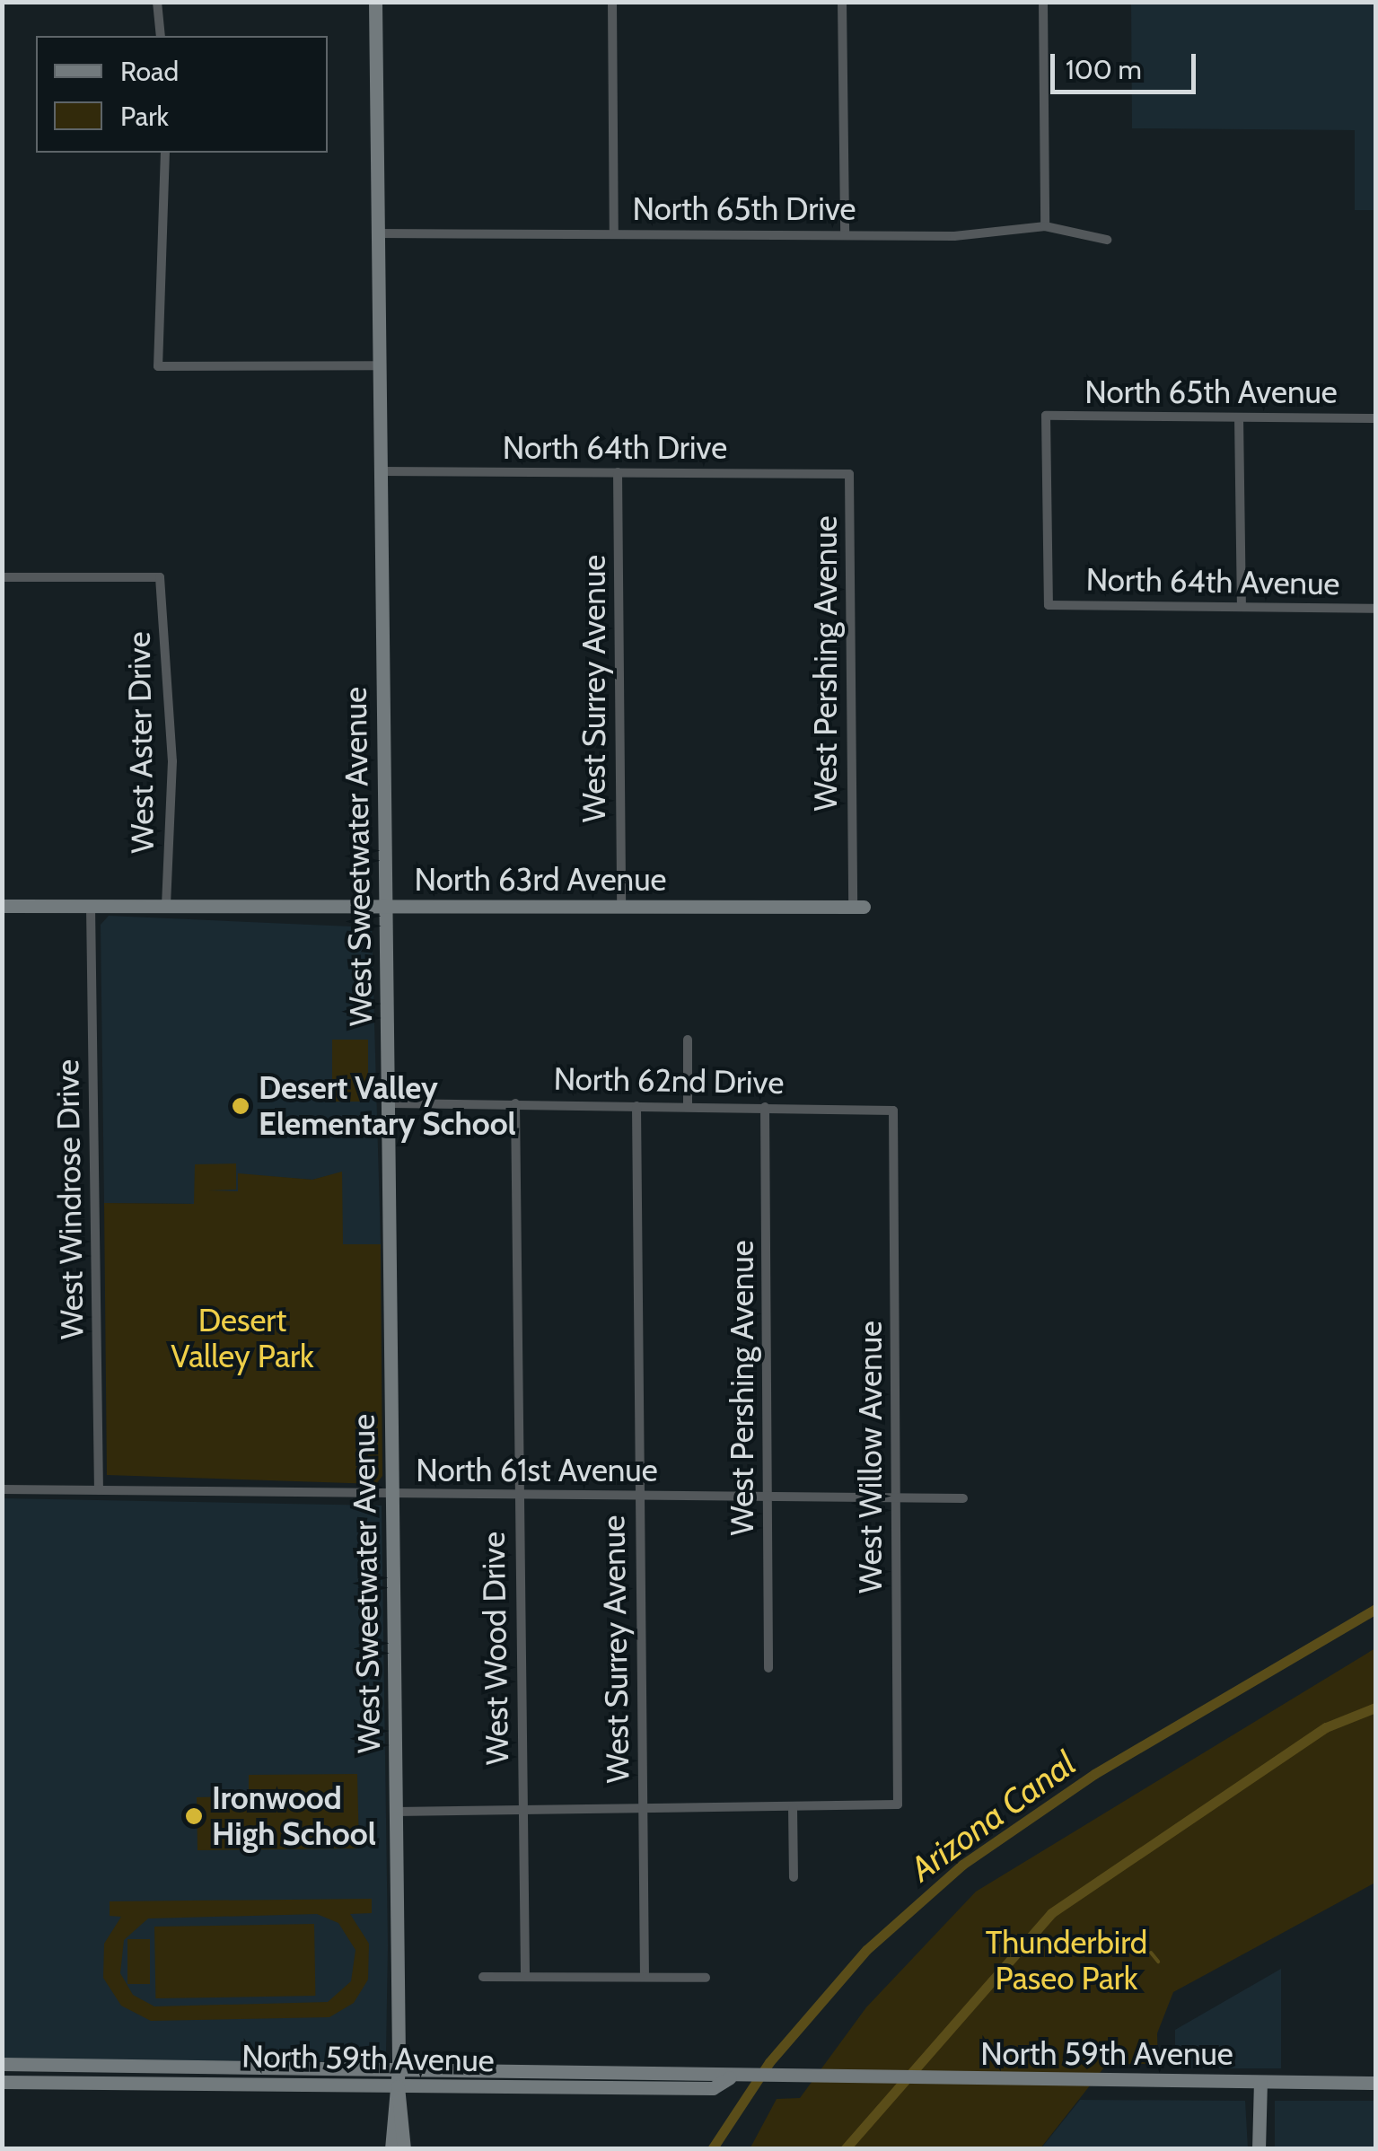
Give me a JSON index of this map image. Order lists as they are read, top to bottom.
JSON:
{
  "streets": {
    "street": [
      "North 65th Drive",
      "North 65th Avenue",
      "North 64th Drive",
      "North 64th Avenue",
      "West Pershing Avenue",
      "West Surrey Avenue",
      "West Aster Drive",
      "West Sweetwater Avenue",
      "North 63rd Avenue",
      "North 62nd Drive",
      "West Windrose Drive",
      "West Willow Avenue",
      "North 61st Avenue",
      "West Wood Drive",
      "North 59th Avenue"
    ]
  },
  "crossings": [
    ["North 65th Drive", "West Sweetwater Avenue"],
    ["North 65th Avenue", "North 64th Avenue"],
    ["North 64th Drive", "West Pershing Avenue"],
    ["North 64th Drive", "West Surrey Avenue"],
    ["North 64th Drive", "West Sweetwater Avenue"],
    ["West Pershing Avenue", "North 63rd Avenue"],
    ["West Pershing Avenue", "North 62nd Drive"],
    ["West Pershing Avenue", "North 61st Avenue"],
    ["West Surrey Avenue", "North 63rd Avenue"],
    ["West Surrey Avenue", "North 62nd Drive"],
    ["West Surrey Avenue", "North 61st Avenue"],
    ["West Aster Drive", "North 63rd Avenue"],
    ["West Sweetwater Avenue", "North 63rd Avenue"],
    ["West Sweetwater Avenue", "North 62nd Drive"],
    ["West Sweetwater Avenue", "North 61st Avenue"],
    ["West Sweetwater Avenue", "North 59th Avenue"],
    ["North 63rd Avenue", "West Windrose Drive"],
    ["North 62nd Drive", "West Willow Avenue"],
    ["North 62nd Drive", "West Wood Drive"],
    ["West Windrose Drive", "North 61st Avenue"],
    ["West Willow Avenue", "North 61st Avenue"],
    ["North 61st Avenue", "West Wood Drive"]
  ],
  "water": ["Arizona Canal"],
  "parks": ["Desert Valley Park", "Thunderbird Paseo Park"],
  "places": ["Desert Valley Elementary School", "Ironwood High School"],
  "legend": ["Road", "Park"],
  "scale_bar": "100 m"
}
